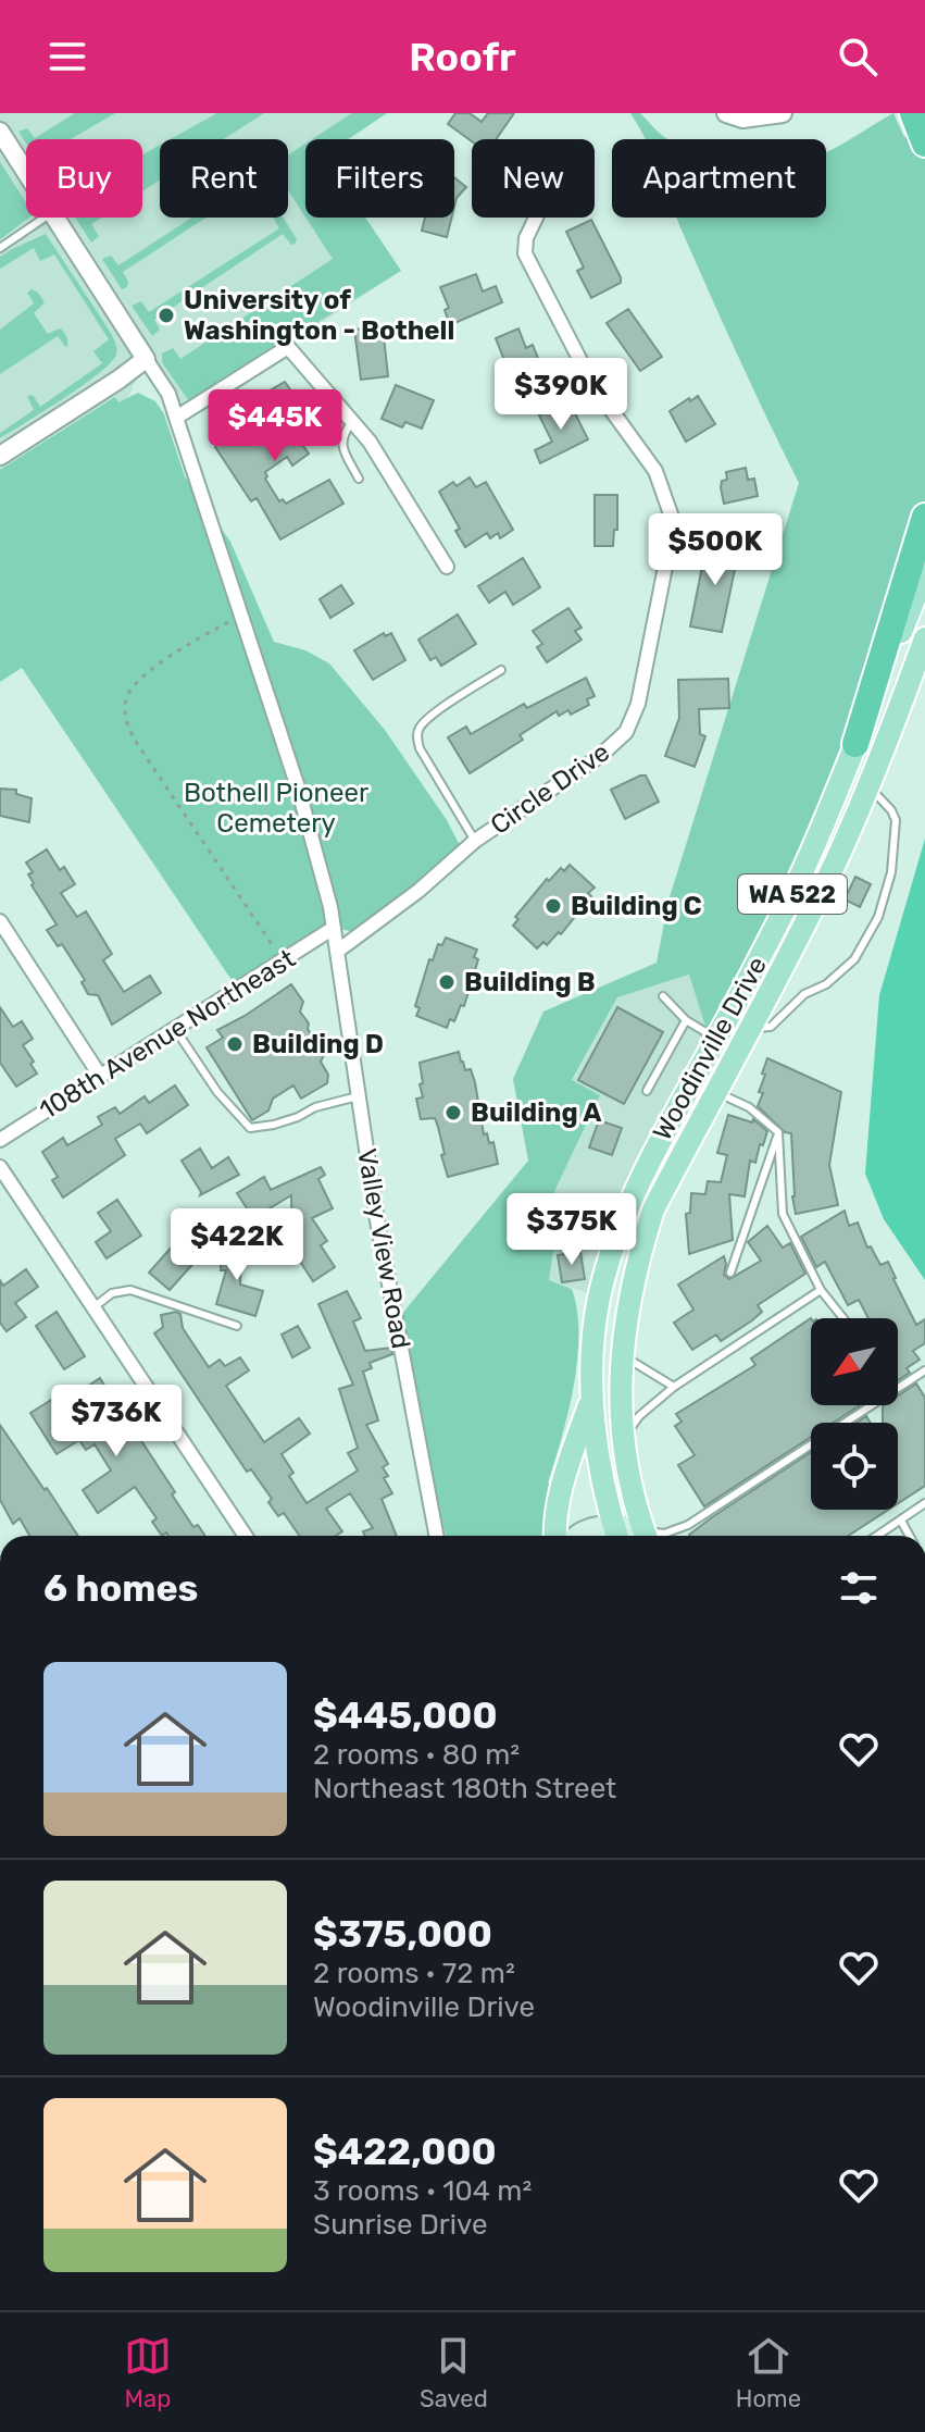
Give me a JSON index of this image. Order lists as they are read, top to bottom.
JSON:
{
  "streets": {
    "main road": ["WA 522", "Woodinville Drive"],
    "street": ["Circle Drive", "108th Avenue Northeast", "Valley View Road"]
  },
  "crossings": [
    ["Circle Drive", "Valley View Road"],
    ["108th Avenue Northeast", "Valley View Road"]
  ],
  "parks": ["Bothell Pioneer Cemetery"],
  "places": [
    "University of Washington - Bothell",
    "Building C",
    "Building B",
    "Building D",
    "Building A"
  ],
  "north": "bottom left",
  "page": {
    "header": "Roofr",
    "chip": [
      "Buy",
      "Rent",
      "Filters",
      "New",
      "Apartment"
    ],
    "price": [
      "$390K",
      "$445K",
      "$500K",
      "$375K",
      "$422K",
      "$736K"
    ],
    "heading": "6 homes",
    "list": [
      {
        "name": "$445,000",
        "note": "2 rooms · 80 m² · Northeast 180th Street"
      },
      {
        "name": "$375,000",
        "note": "2 rooms · 72 m² · Woodinville Drive"
      },
      {
        "name": "$422,000",
        "note": "3 rooms · 104 m² · Sunrise Drive"
      }
    ],
    "tabs": ["Map", "Saved", "Home"]
  }
}
